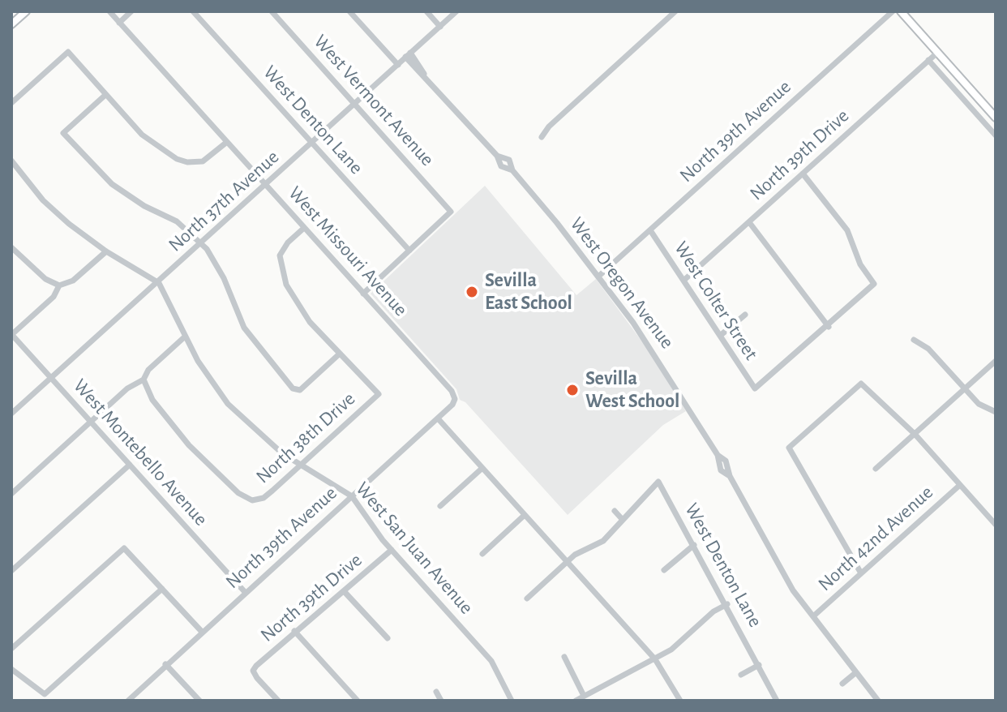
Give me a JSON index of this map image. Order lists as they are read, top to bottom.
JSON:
{
  "streets": {
    "street": [
      "West Vermont Avenue",
      "West Denton Lane",
      "North 39th Avenue",
      "North 39th Drive",
      "North 37th Avenue",
      "West Missouri Avenue",
      "West Oregon Avenue",
      "West Colter Street",
      "North 38th Drive",
      "West Montebello Avenue",
      "North 42nd Avenue",
      "West San Juan Avenue"
    ]
  },
  "crossings": [
    ["West Vermont Avenue", "West Denton Lane"],
    ["West Vermont Avenue", "North 37th Avenue"],
    ["West Denton Lane", "North 37th Avenue"],
    ["North 39th Avenue", "West Missouri Avenue"],
    ["North 39th Avenue", "West Oregon Avenue"],
    ["North 39th Avenue", "West Colter Street"],
    ["North 39th Avenue", "West Montebello Avenue"],
    ["North 39th Avenue", "West San Juan Avenue"],
    ["North 39th Drive", "West Colter Street"],
    ["North 39th Drive", "West San Juan Avenue"],
    ["North 37th Avenue", "West Missouri Avenue"],
    ["North 37th Avenue", "West Oregon Avenue"],
    ["North 37th Avenue", "West Montebello Avenue"],
    ["North 37th Avenue", "West San Juan Avenue"],
    ["West Oregon Avenue", "North 42nd Avenue"],
    ["North 38th Drive", "West San Juan Avenue"]
  ],
  "places": ["Sevilla East School", "Sevilla West School"]
}
